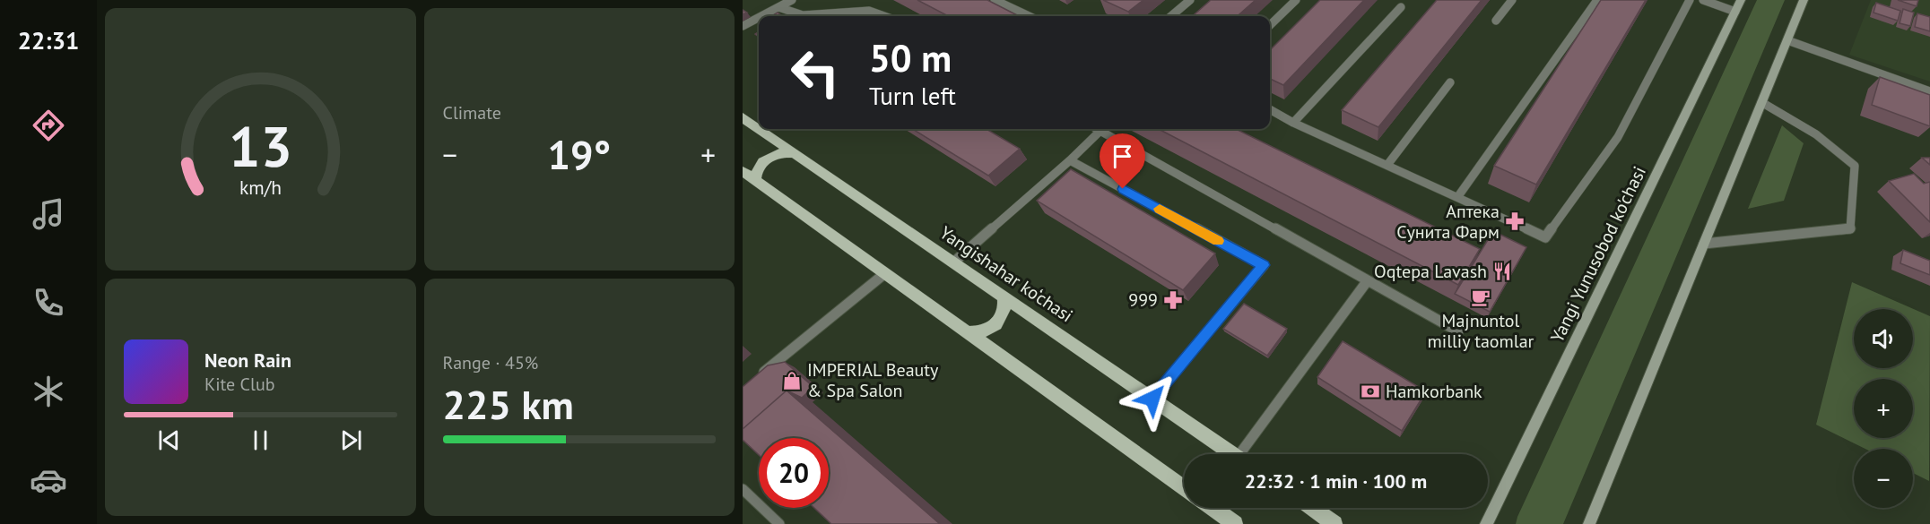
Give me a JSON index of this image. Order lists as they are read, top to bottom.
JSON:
{
  "streets": {
    "main road": ["Yangi Yunusobod ko'chasi", "Yangishahar ko‘chasi"]
  },
  "places": {
    "pharmacy": ["Аптека Сунита Фарм", "999"],
    "restaurant": ["Oqtepa Lavash"],
    "cafe": ["Majnuntol milliy taomlar"],
    "shop": ["IMPERIAL Beauty & Spa Salon"],
    "bank": ["Hamkorbank"]
  },
  "page": {
    "tabs": "22:31",
    "tile": [
      "Climate",
      ["Range · 45%", "225 km"]
    ],
    "turn": ["50 m", "Turn left"],
    "heat": ["−", "19°", "+"],
    "map_buttons": ["+", "−"],
    "song": ["Neon Rain", "Kite Club"],
    "limit": "20",
    "trip": "22:32 · 1 min · 100 m",
    "gauge": ["13", "km/h"]
  }
}
